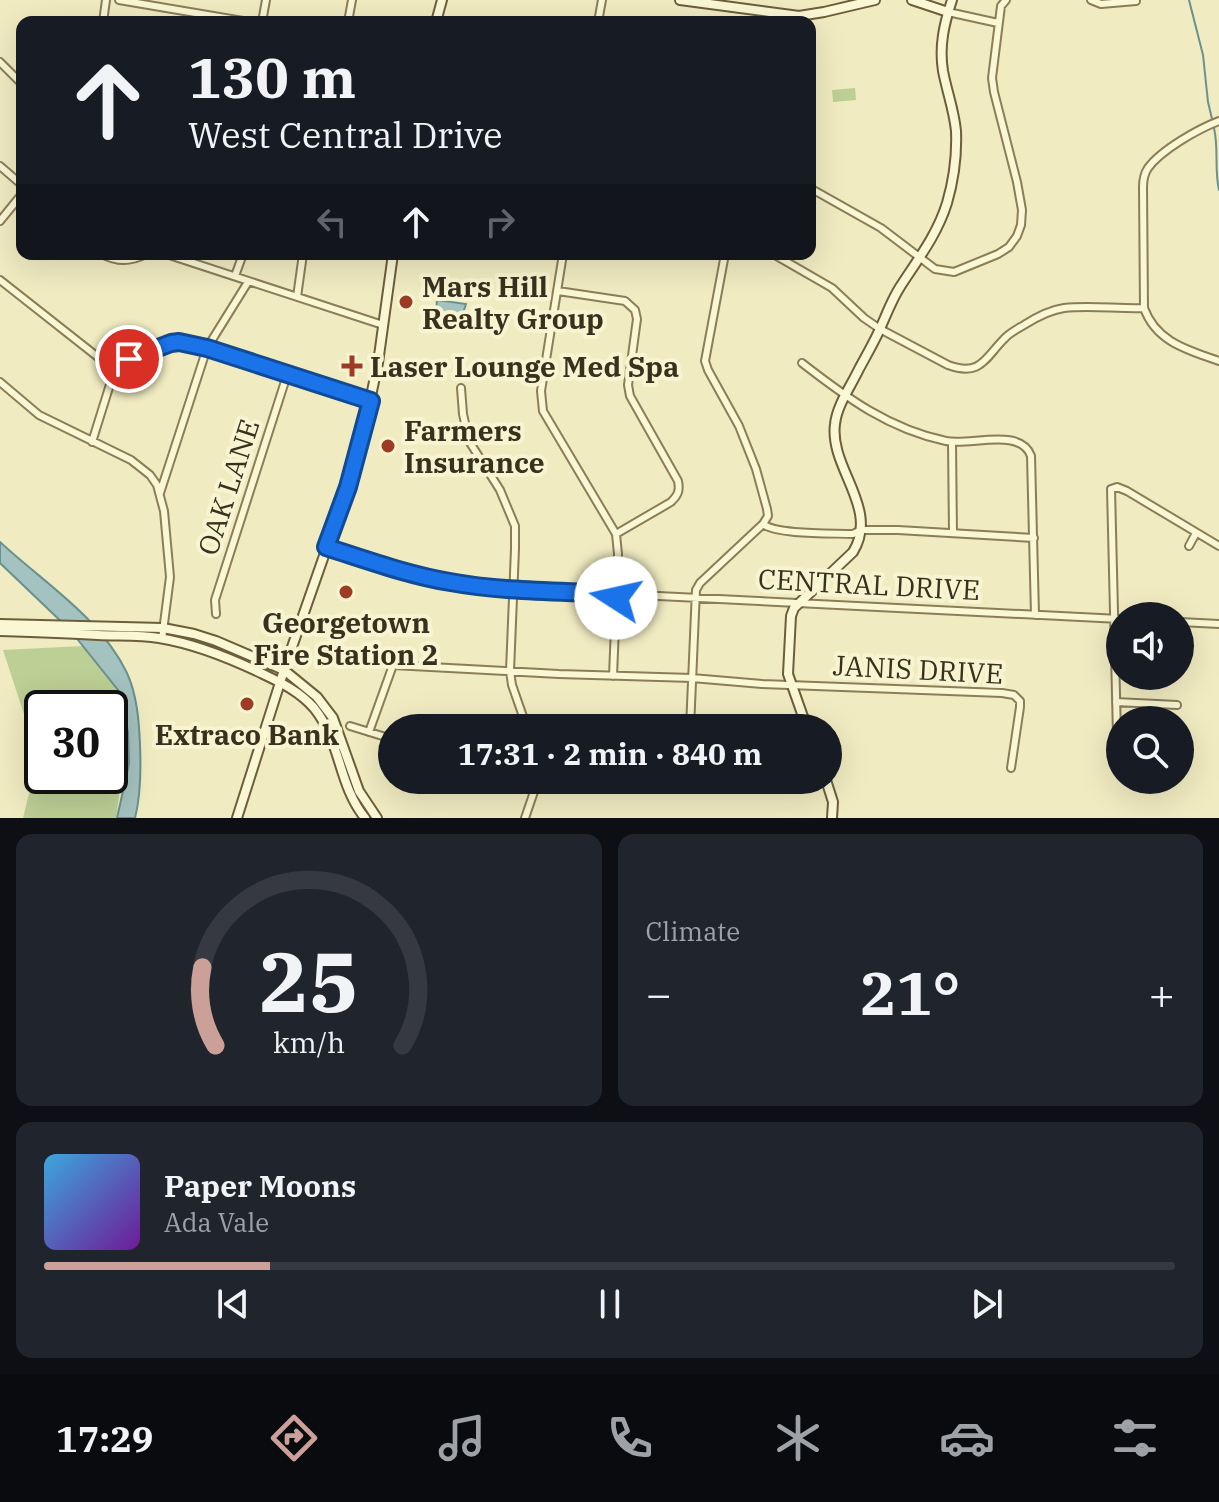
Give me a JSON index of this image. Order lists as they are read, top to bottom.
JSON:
{
  "streets": {
    "street": ["OAK LANE", "CENTRAL DRIVE", "JANIS DRIVE"]
  },
  "places": {
    "other": [
      "Mars Hill Realty Group",
      "Farmers Insurance",
      "Georgetown Fire Station 2",
      "Extraco Bank"
    ],
    "health": ["Laser Lounge Med Spa"]
  },
  "page": {
    "turn": ["130 m", "West Central Drive"],
    "limit": "30",
    "trip": "17:31 · 2 min · 840 m",
    "tile": "Climate",
    "heat": ["−", "21°", "+"],
    "song": ["Paper Moons", "Ada Vale"],
    "tabs": "17:29",
    "gauge": ["25", "km/h"]
  }
}
